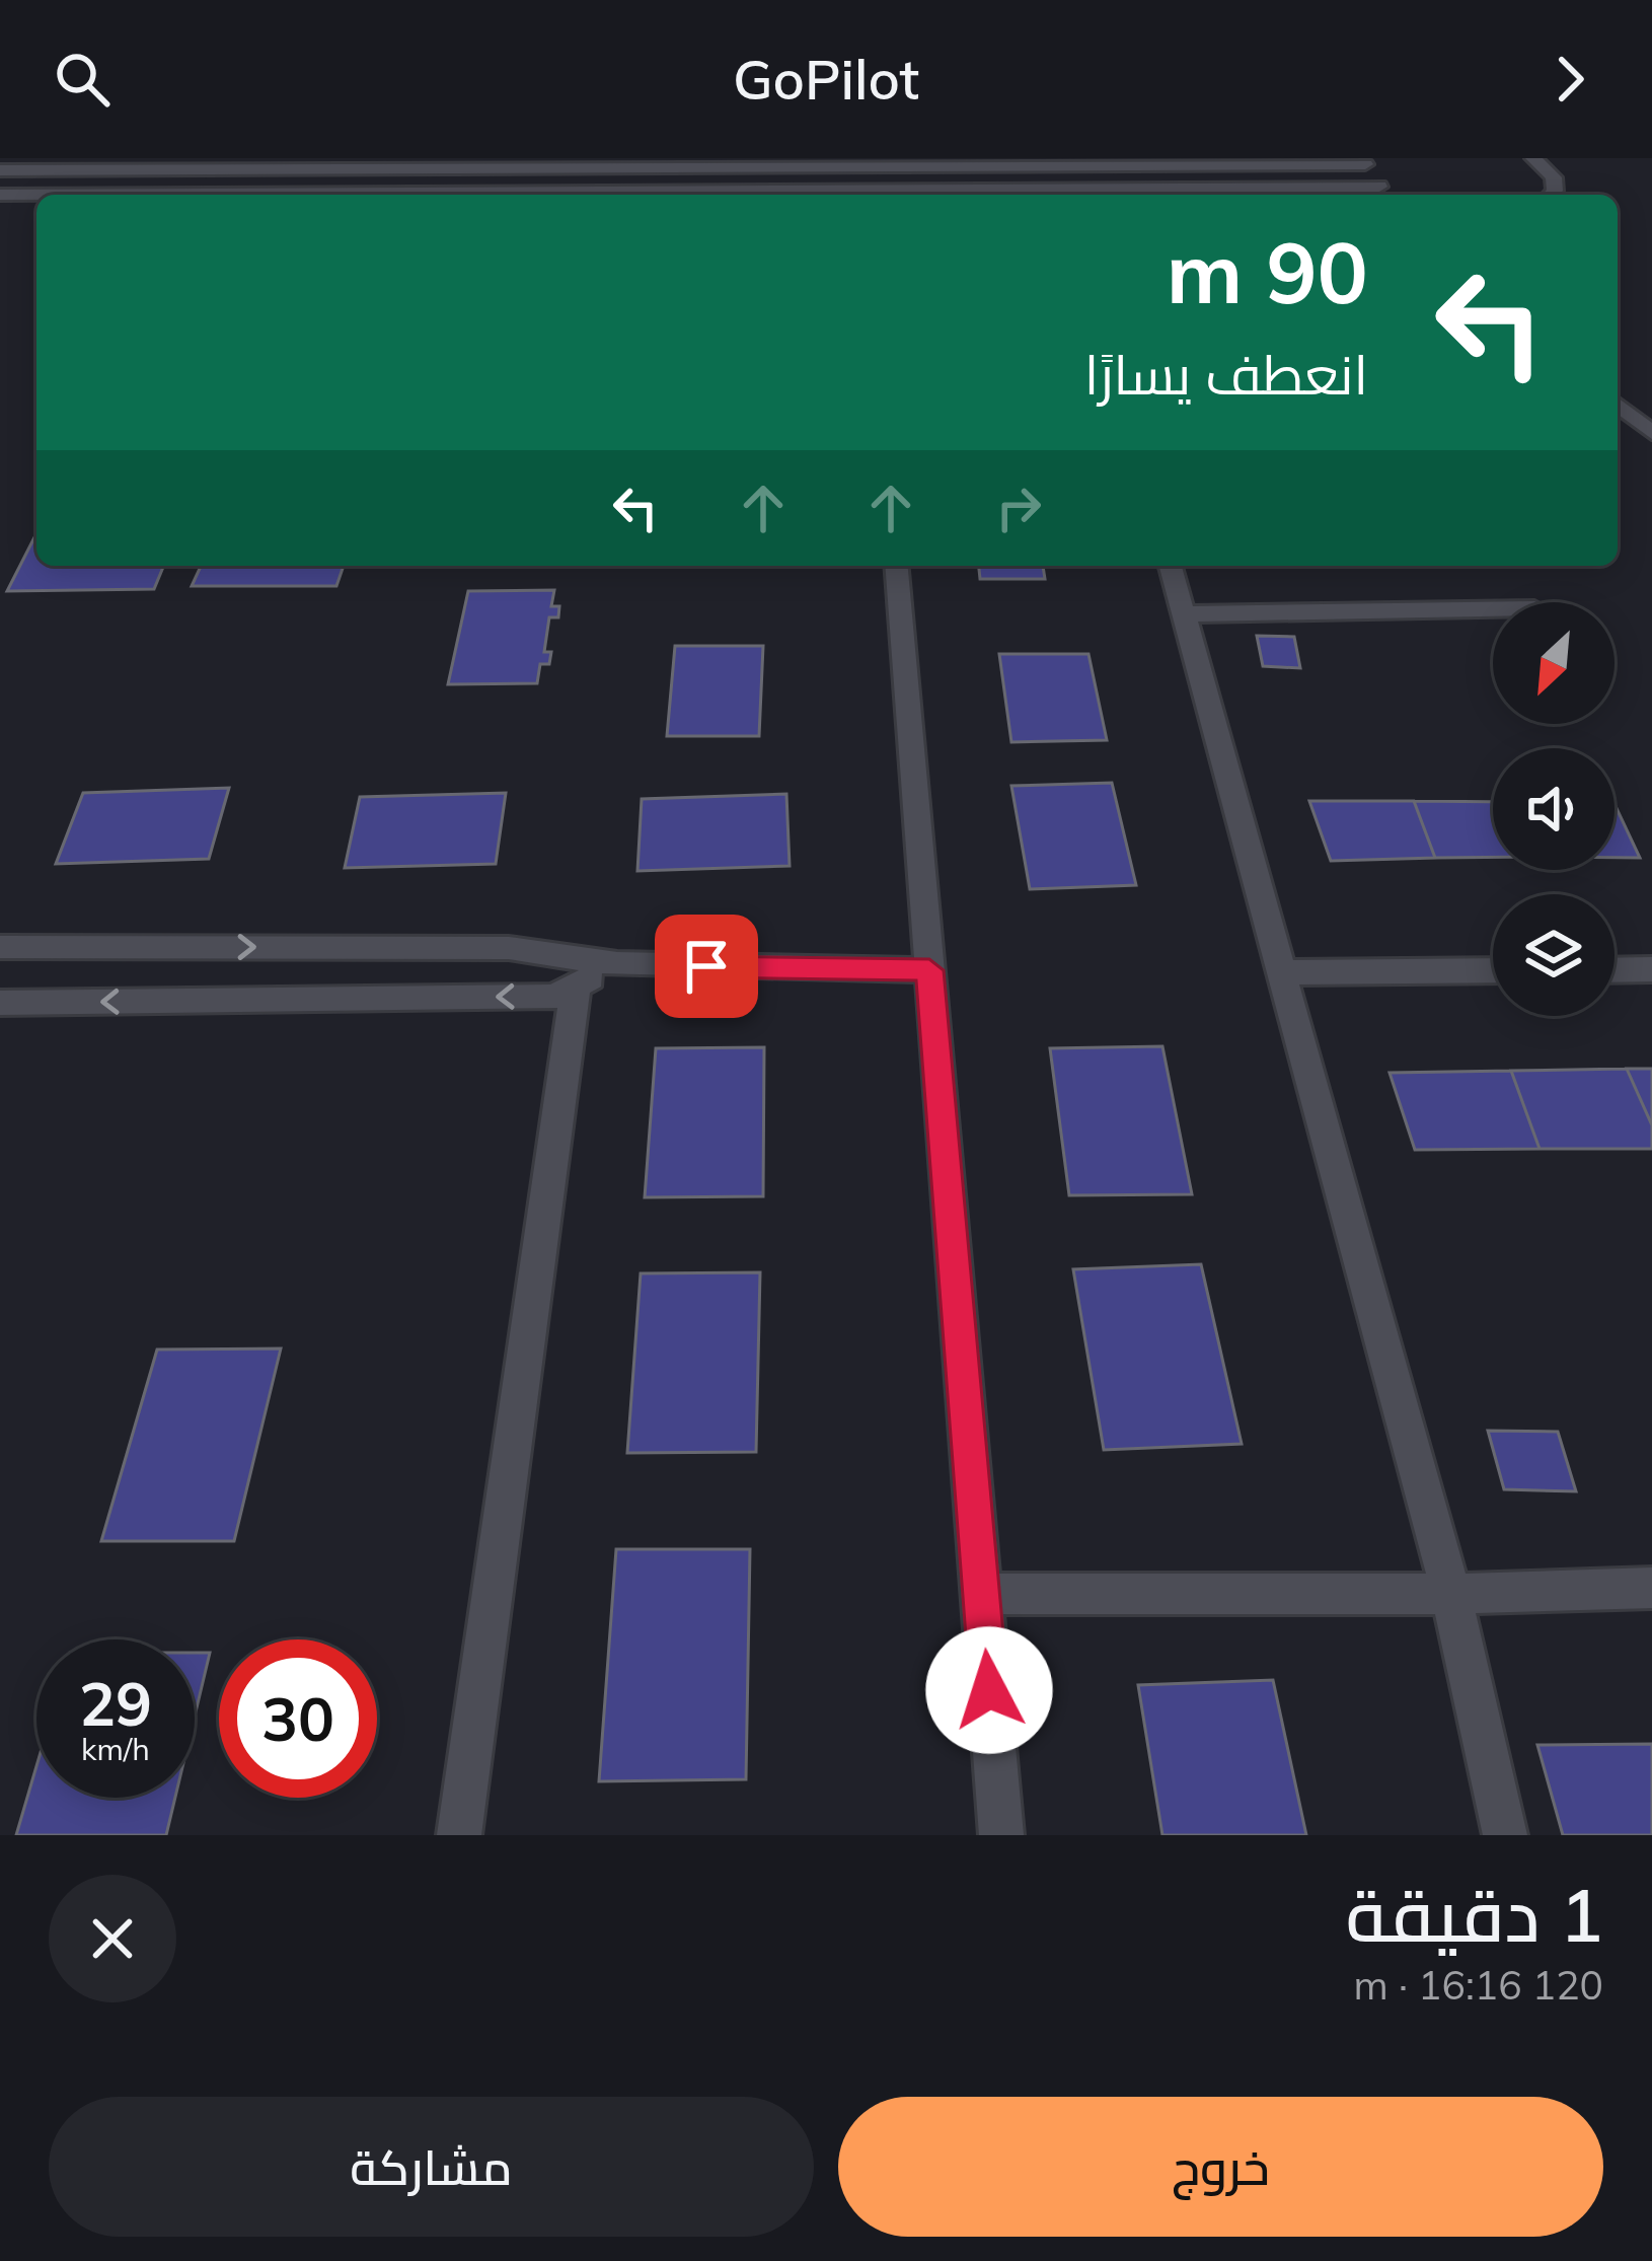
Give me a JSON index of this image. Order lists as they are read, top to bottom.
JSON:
{
  "north": "bottom left",
  "page": {
    "header": "GoPilot",
    "turn": ["90 m", "انعطف يسارًا"],
    "speed": "29 km/h",
    "limit": "30",
    "heading": ["1 دقيقة", "120 m · 16:16"],
    "buttons": ["خروج", "مشاركة"]
  }
}
